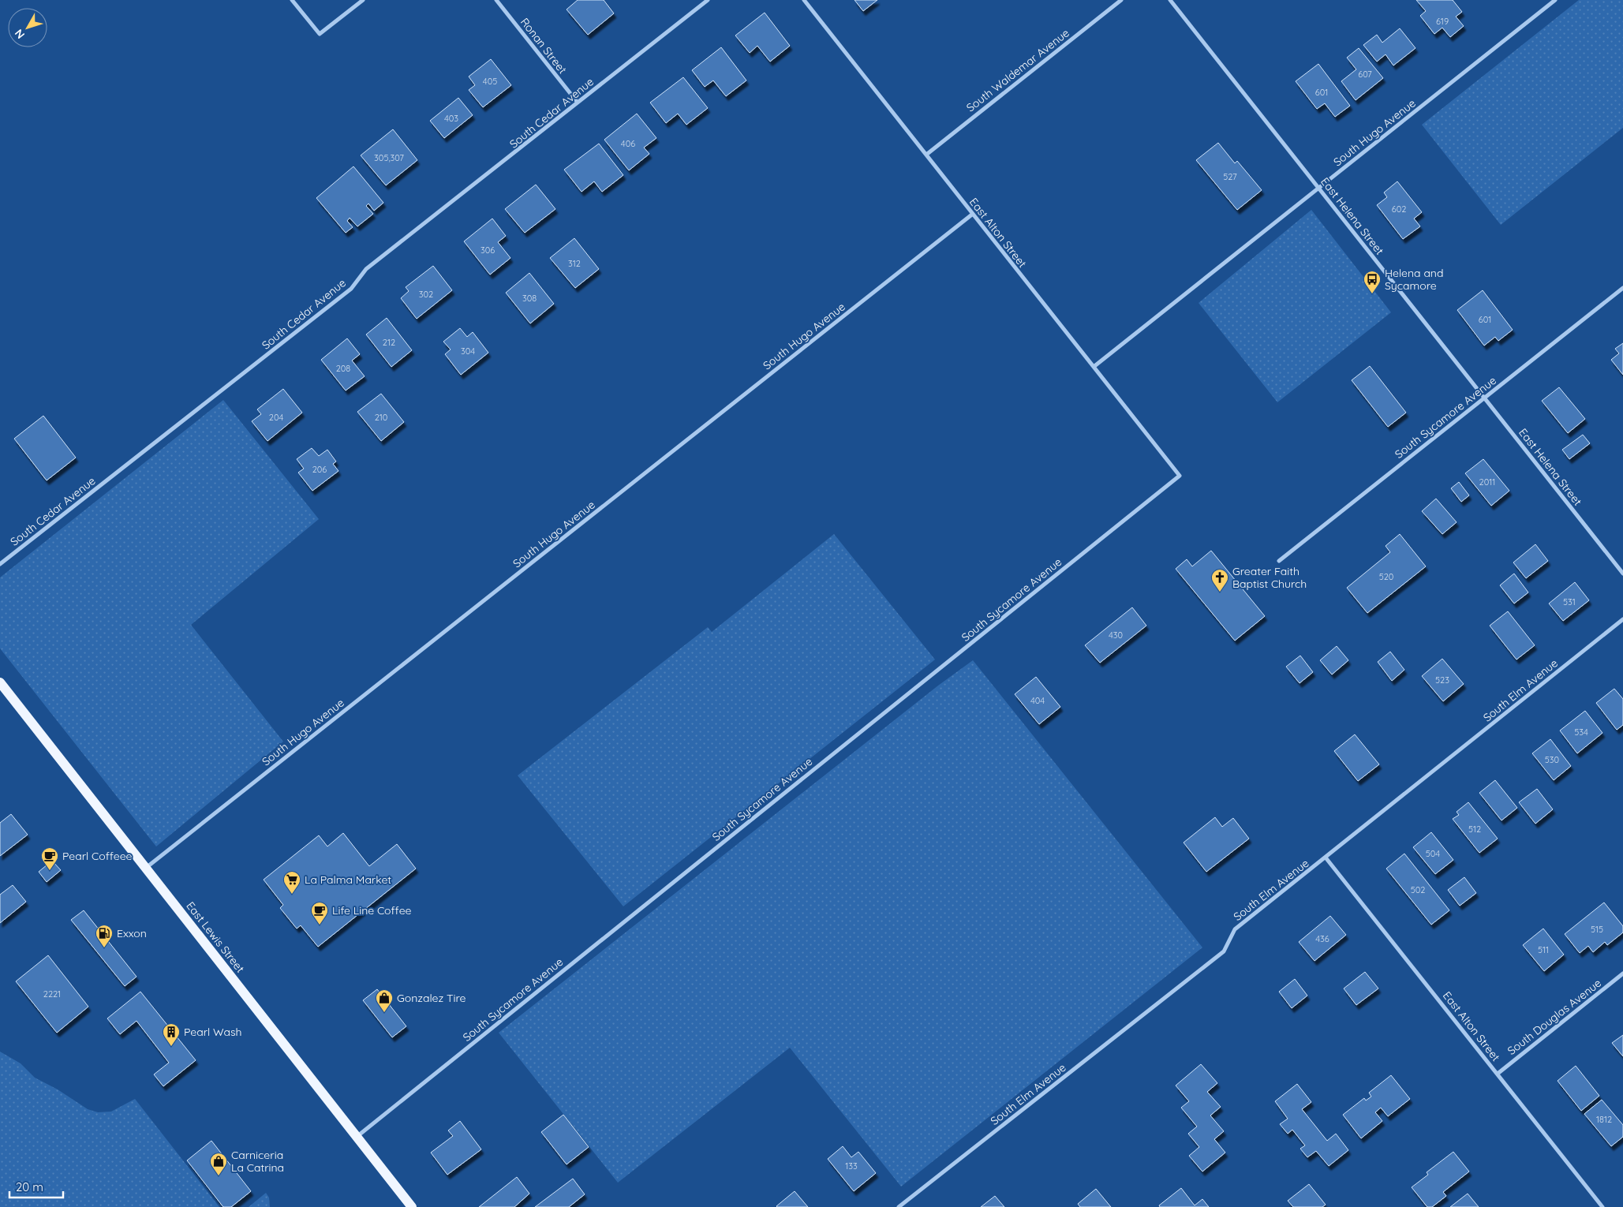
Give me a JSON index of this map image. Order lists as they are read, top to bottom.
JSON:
{
  "streets": {
    "main road": ["East Lewis Street"],
    "street": [
      "Ronan Street",
      "South Waldemar Avenue",
      "South Cedar Avenue",
      "South Hugo Avenue",
      "East Helena Street",
      "East Alton Street",
      "South Sycamore Avenue",
      "South Elm Avenue",
      "South Douglas Avenue"
    ]
  },
  "crossings": [
    ["Ronan Street", "South Cedar Avenue"],
    ["South Waldemar Avenue", "East Alton Street"],
    ["South Hugo Avenue", "East Helena Street"],
    ["South Hugo Avenue", "East Alton Street"],
    ["South Hugo Avenue", "East Lewis Street"],
    ["East Helena Street", "South Sycamore Avenue"],
    ["East Alton Street", "South Sycamore Avenue"],
    ["East Alton Street", "South Elm Avenue"],
    ["East Alton Street", "South Douglas Avenue"],
    ["South Sycamore Avenue", "East Lewis Street"]
  ],
  "places": {
    "bus stop": ["Helena and Sycamore"],
    "church": ["Greater Faith Baptist Church"],
    "cafe": ["Pearl Coffeee", "Life Line Coffee"],
    "supermarket": ["La Palma Market"],
    "fuel station": ["Exxon"],
    "shop": ["Gonzalez Tire", "Carniceria La Catrina"],
    "building": ["Pearl Wash"]
  },
  "house_numbers": [
    "619",
    "607",
    "405",
    "601",
    "403",
    "406",
    "305,307",
    "527",
    "602",
    "306",
    "312",
    "302",
    "308",
    "601",
    "212",
    "304",
    "208",
    "204",
    "210",
    "206",
    "2011",
    "520",
    "531",
    "430",
    "523",
    "404",
    "534",
    "530",
    "512",
    "504",
    "502",
    "515",
    "436",
    "511",
    "2221",
    "1812",
    "133"
  ],
  "scale_bar": "20 m",
  "north": "bottom left"
}
